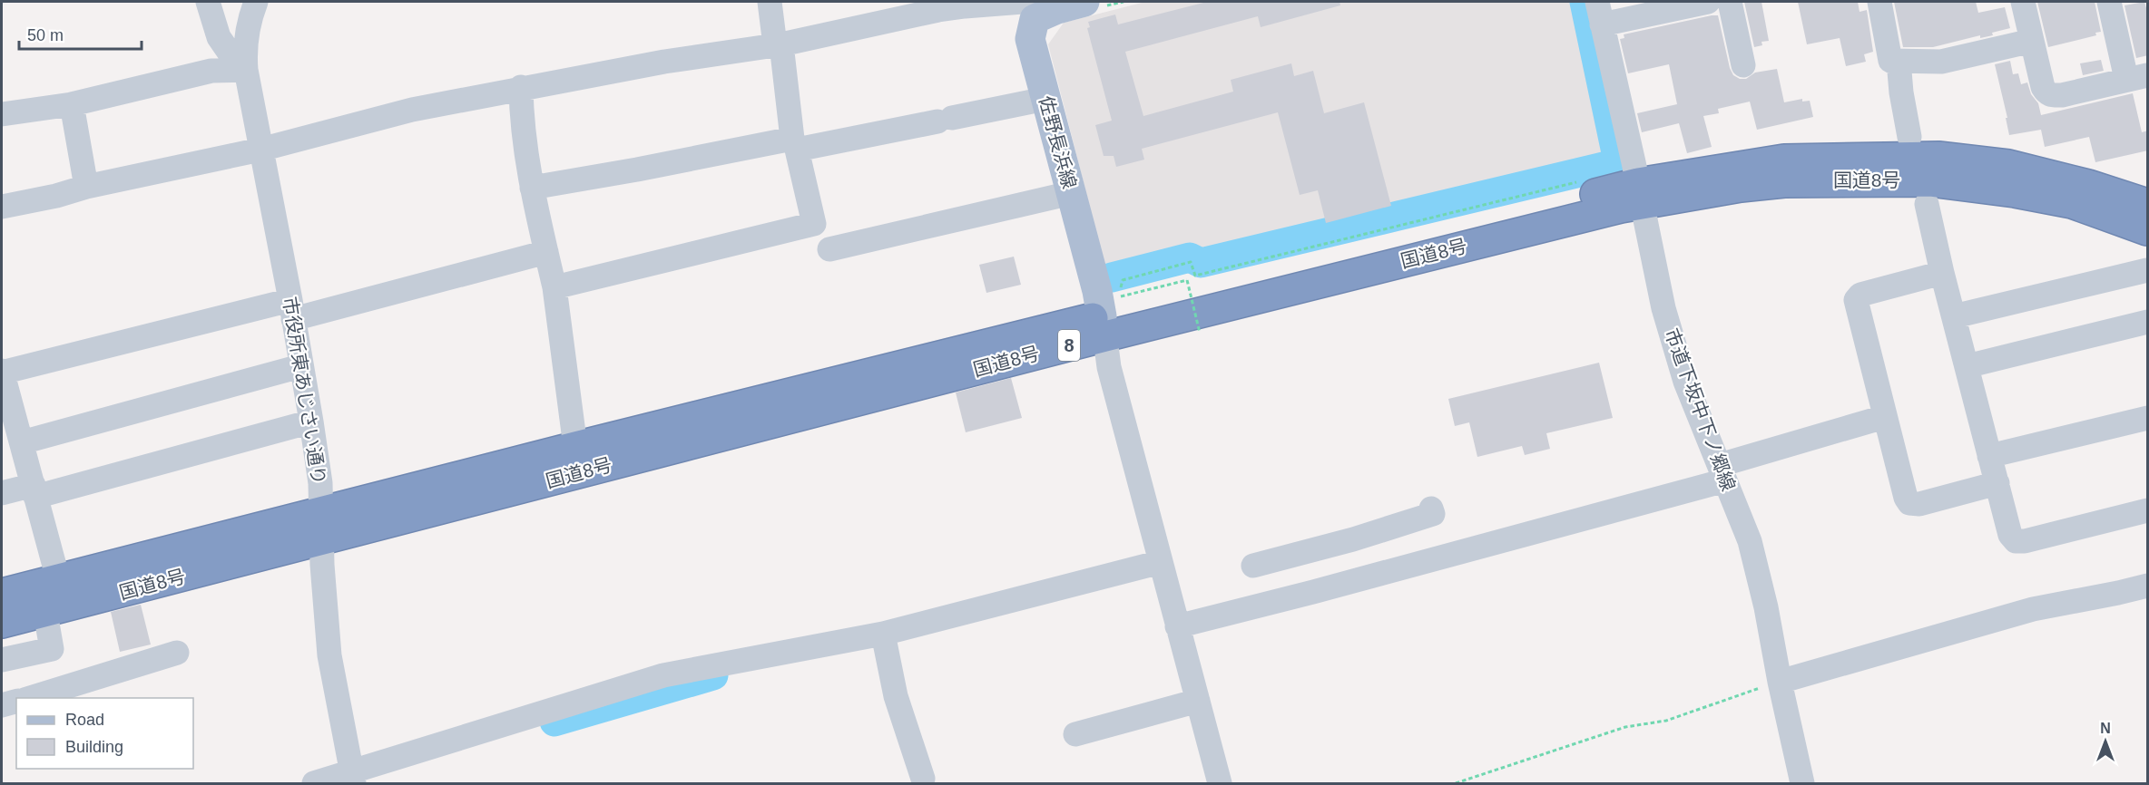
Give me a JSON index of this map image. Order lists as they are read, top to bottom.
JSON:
{
  "streets": {
    "highway": ["国道8号", "8"],
    "main road": ["佐野長浜線"],
    "street": ["市役所東あじさい通り", "市道下坂中下ノ郷線"]
  },
  "crossings": [
    ["佐野長浜線", "国道8号"],
    ["国道8号", "市役所東あじさい通り"],
    ["国道8号", "市道下坂中下ノ郷線"]
  ],
  "legend": ["Road", "Building"],
  "scale_bar": "50 m",
  "north": "top"
}
